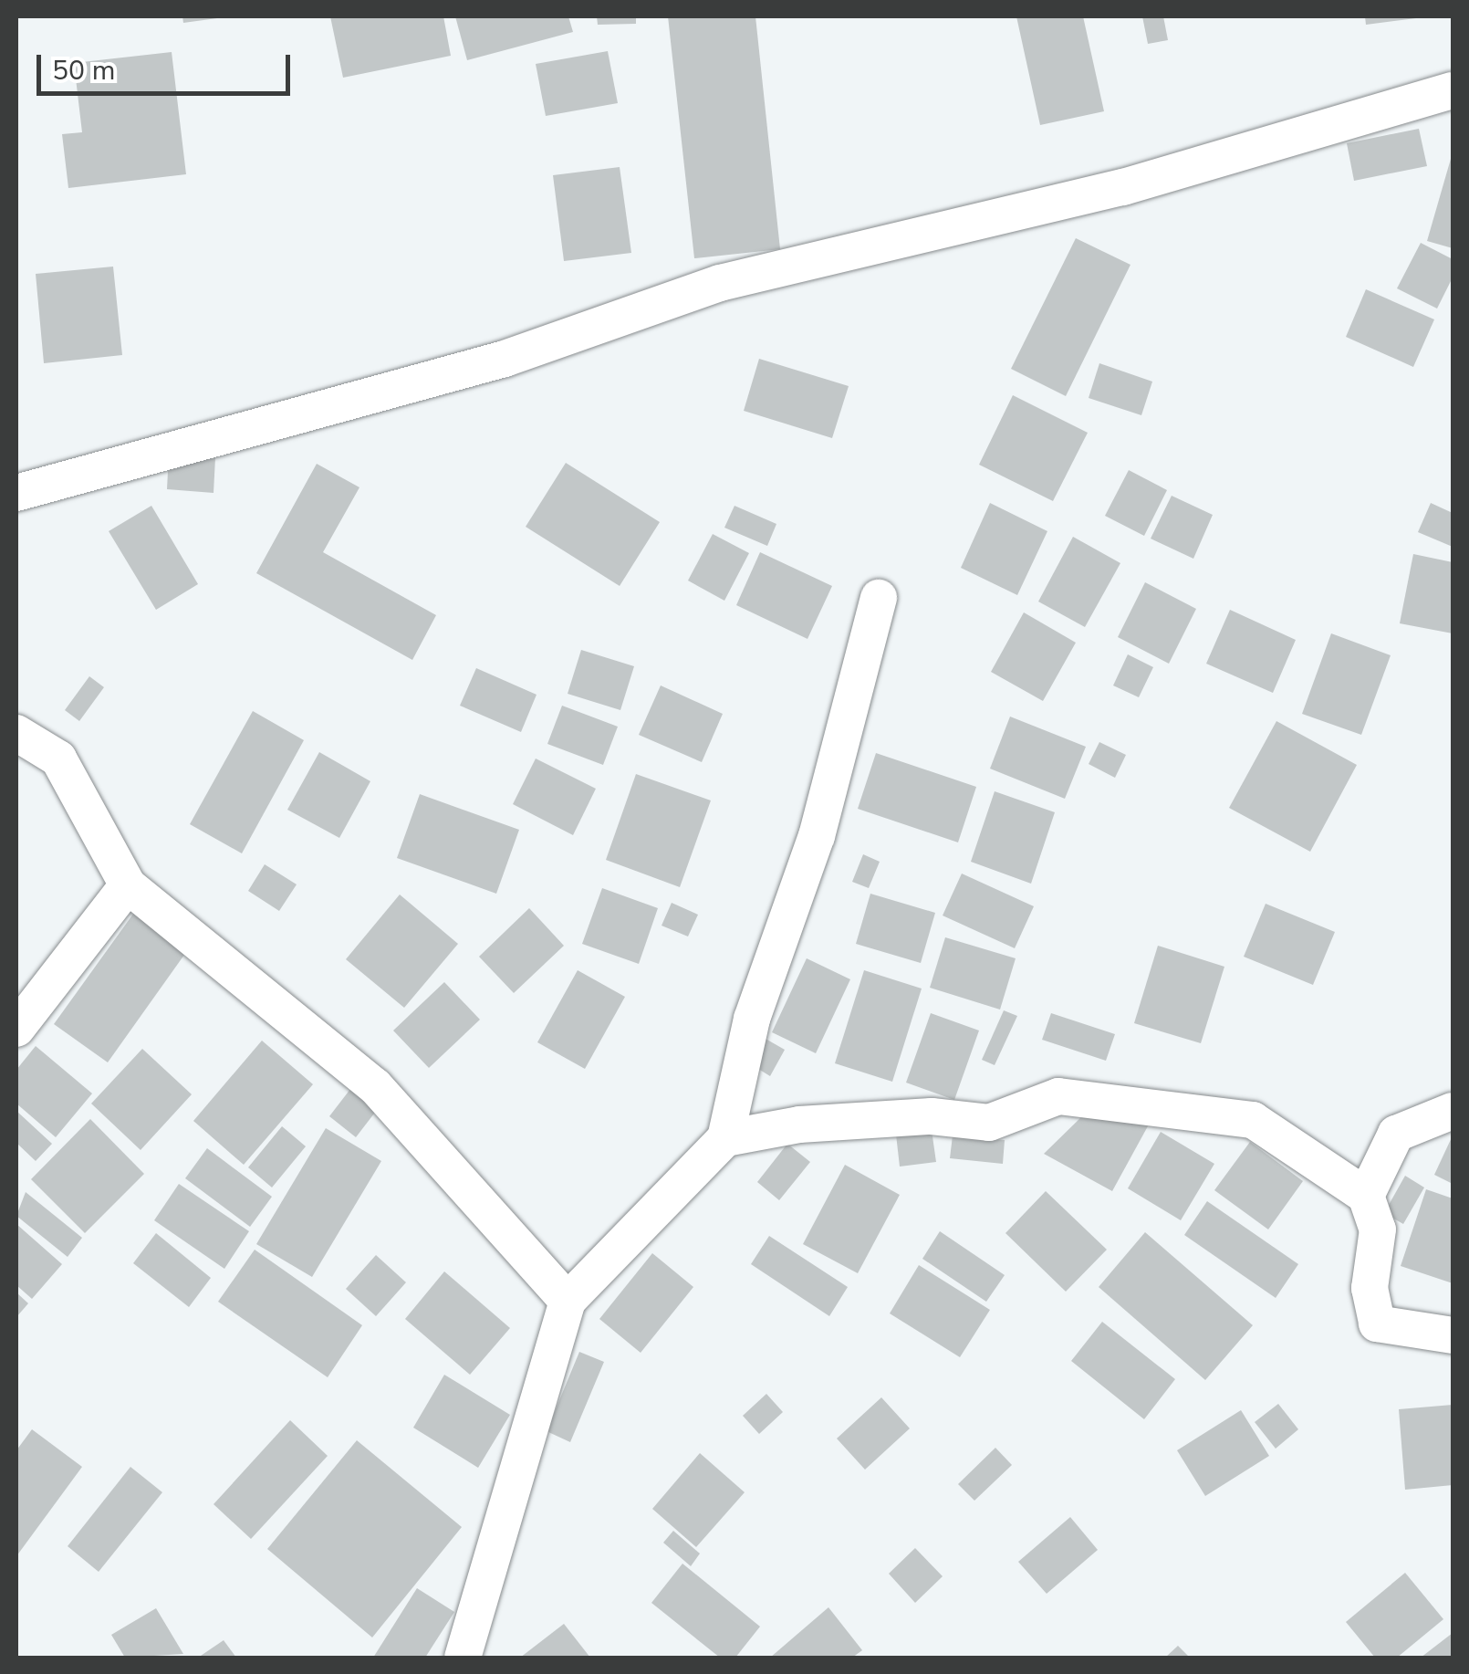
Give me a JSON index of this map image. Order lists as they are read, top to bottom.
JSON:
{
  "scale_bar": "50 m"
}
